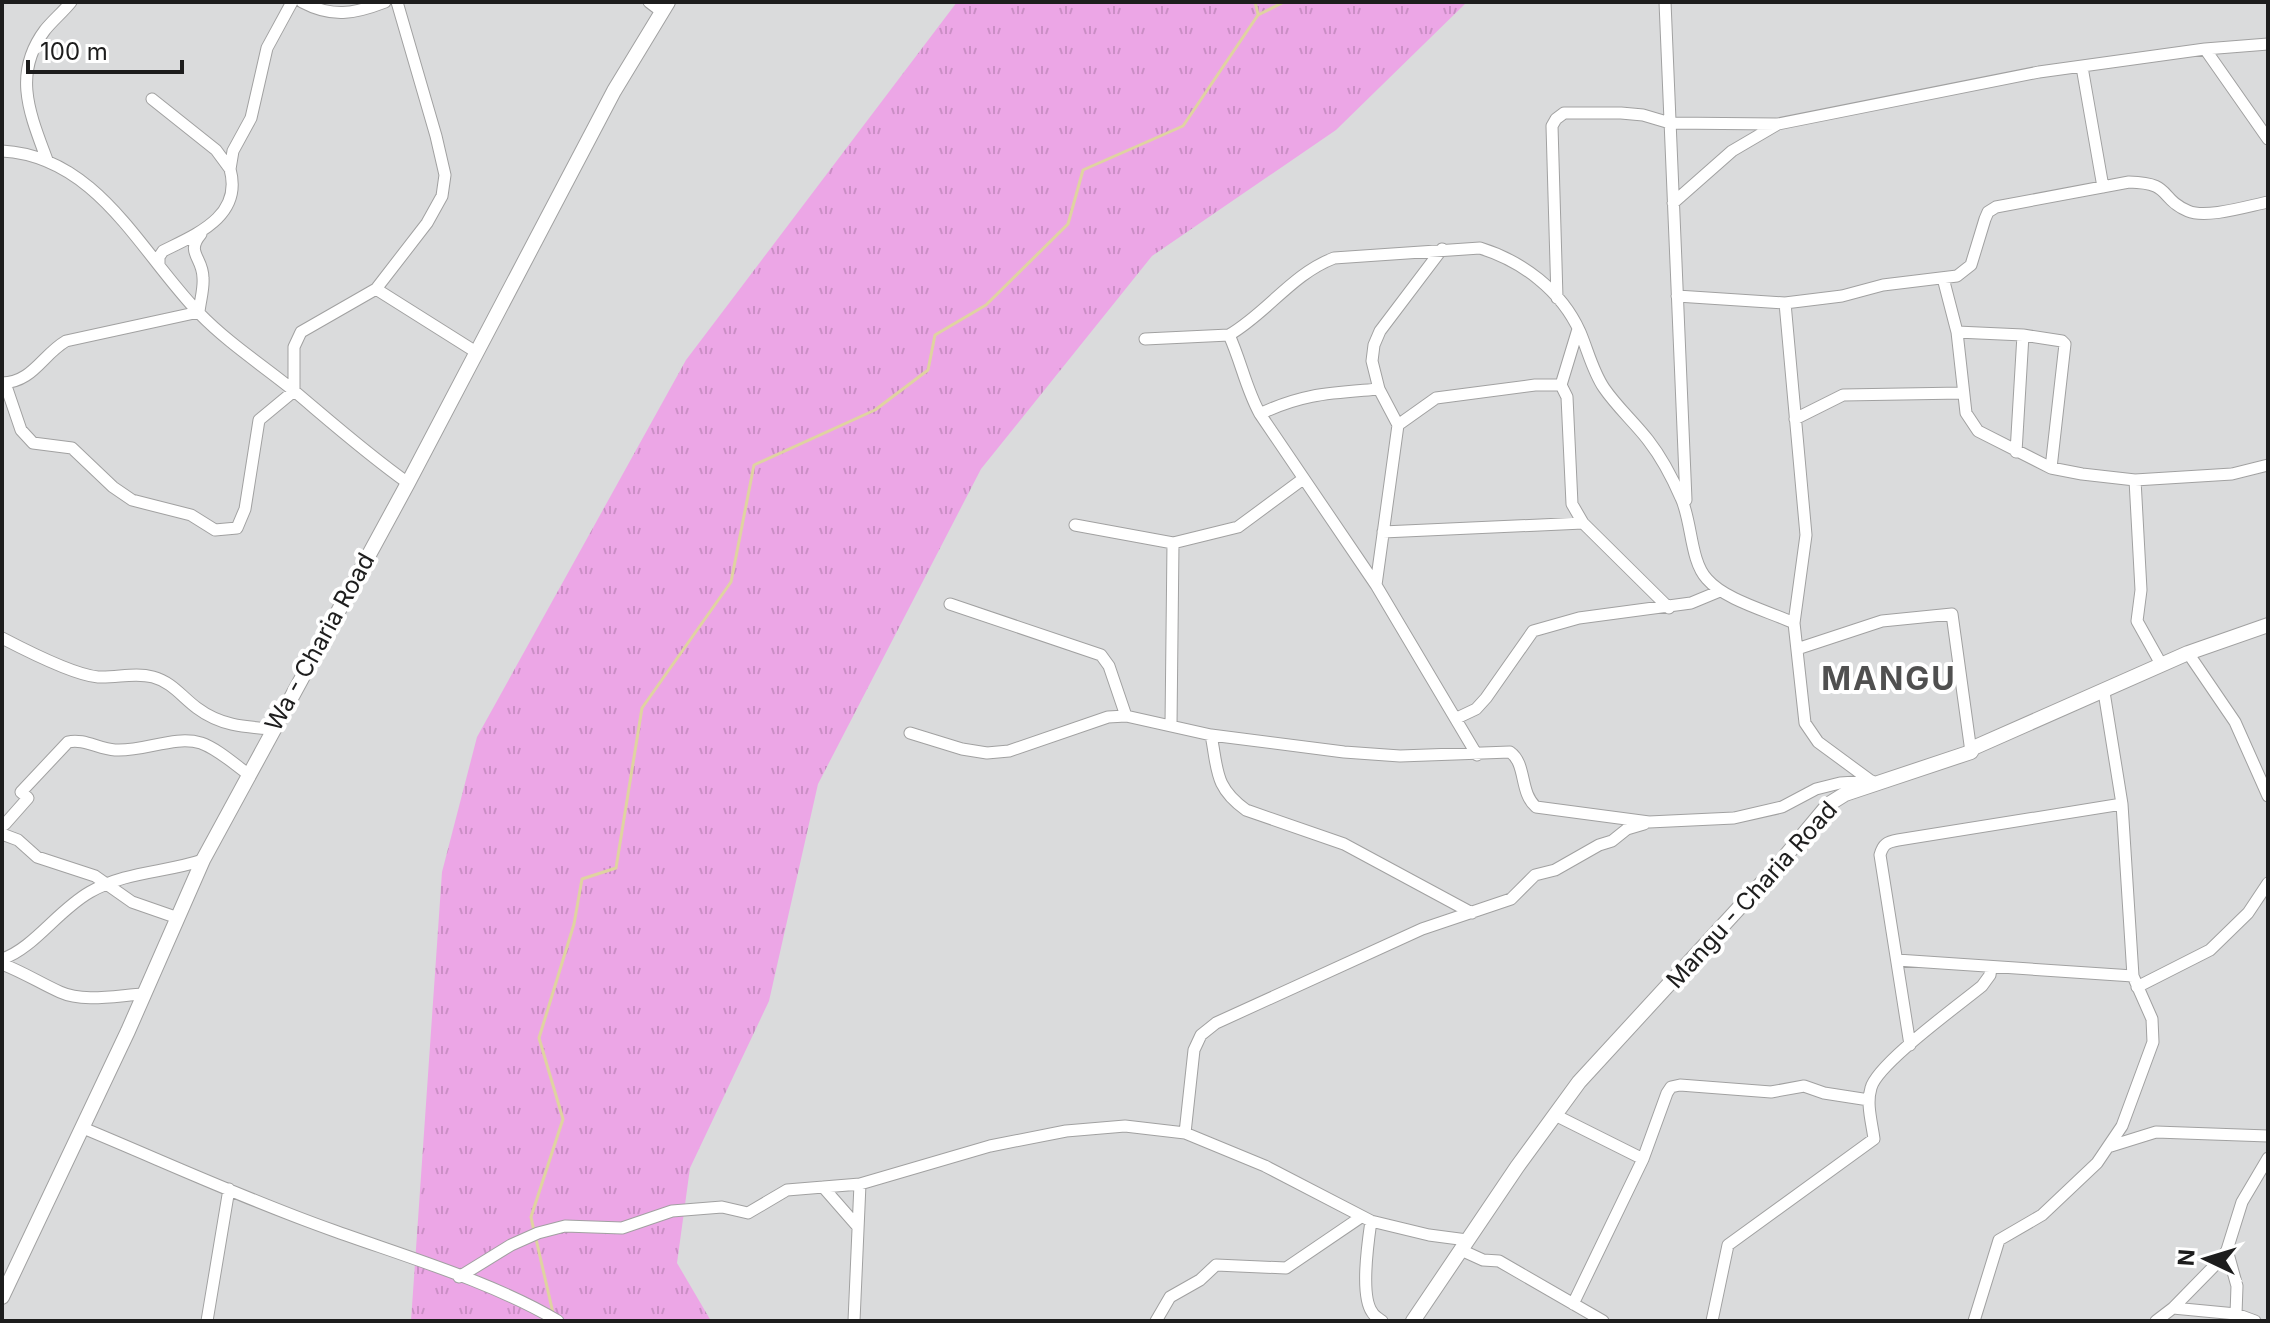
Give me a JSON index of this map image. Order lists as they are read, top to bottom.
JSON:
{
  "streets": {
    "street": ["Wa - Charia Road", "Mangu - Charia Road"]
  },
  "districts": ["MANGU"],
  "scale_bar": "100 m",
  "north": "left"
}
